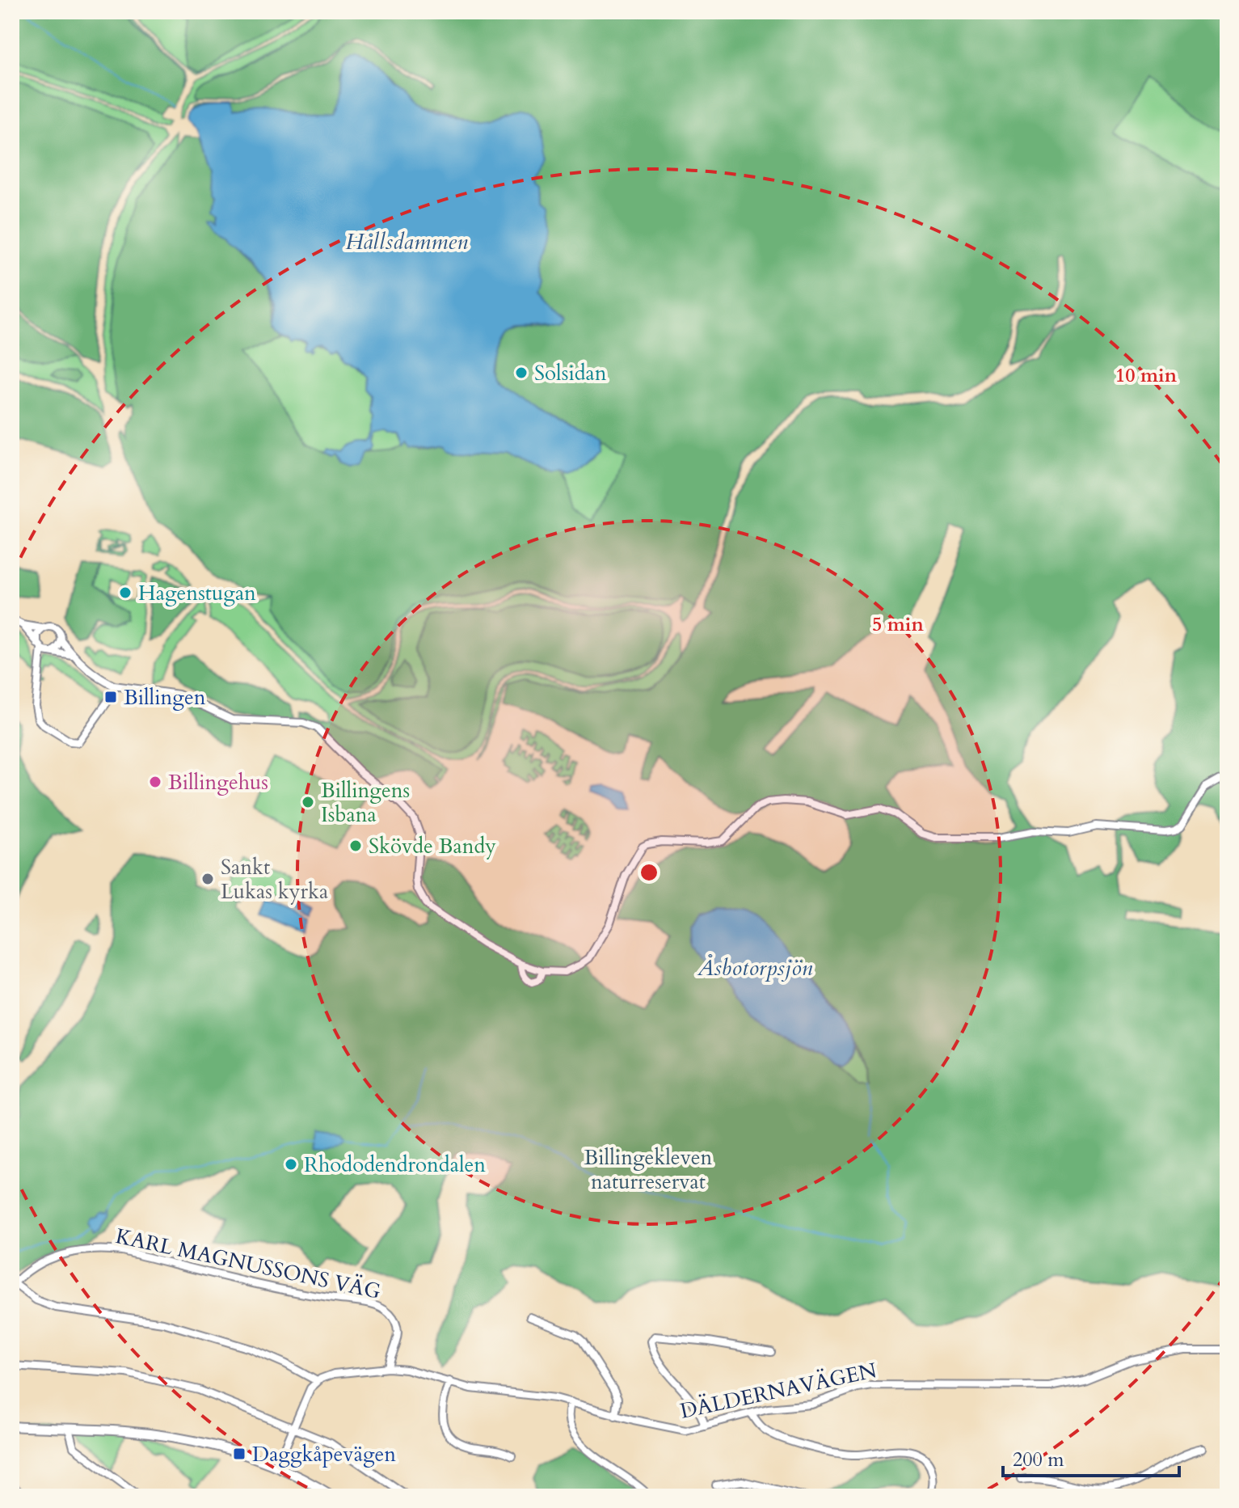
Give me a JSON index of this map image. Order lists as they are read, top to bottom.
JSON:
{
  "streets": {
    "street": ["KARL MAGNUSSONS VÄG", "DÄLDERNAVÄGEN"]
  },
  "crossings": [
    ["KARL MAGNUSSONS VÄG", "DÄLDERNAVÄGEN"]
  ],
  "water": ["Hållsdammen", "Åsbotorpsjön"],
  "parks": ["Billingekleven naturreservat"],
  "places": {
    "other": [
      "Solsidan",
      "Hagenstugan",
      "Billingehus",
      "Billingens Isbana",
      "Skövde Bandy",
      "Sankt Lukas kyrka",
      "Rhododendrondalen"
    ],
    "transit": ["Billingen", "Daggkåpevägen"]
  },
  "scale_bar": "200 m",
  "rings": ["10 min", "5 min"]
}
